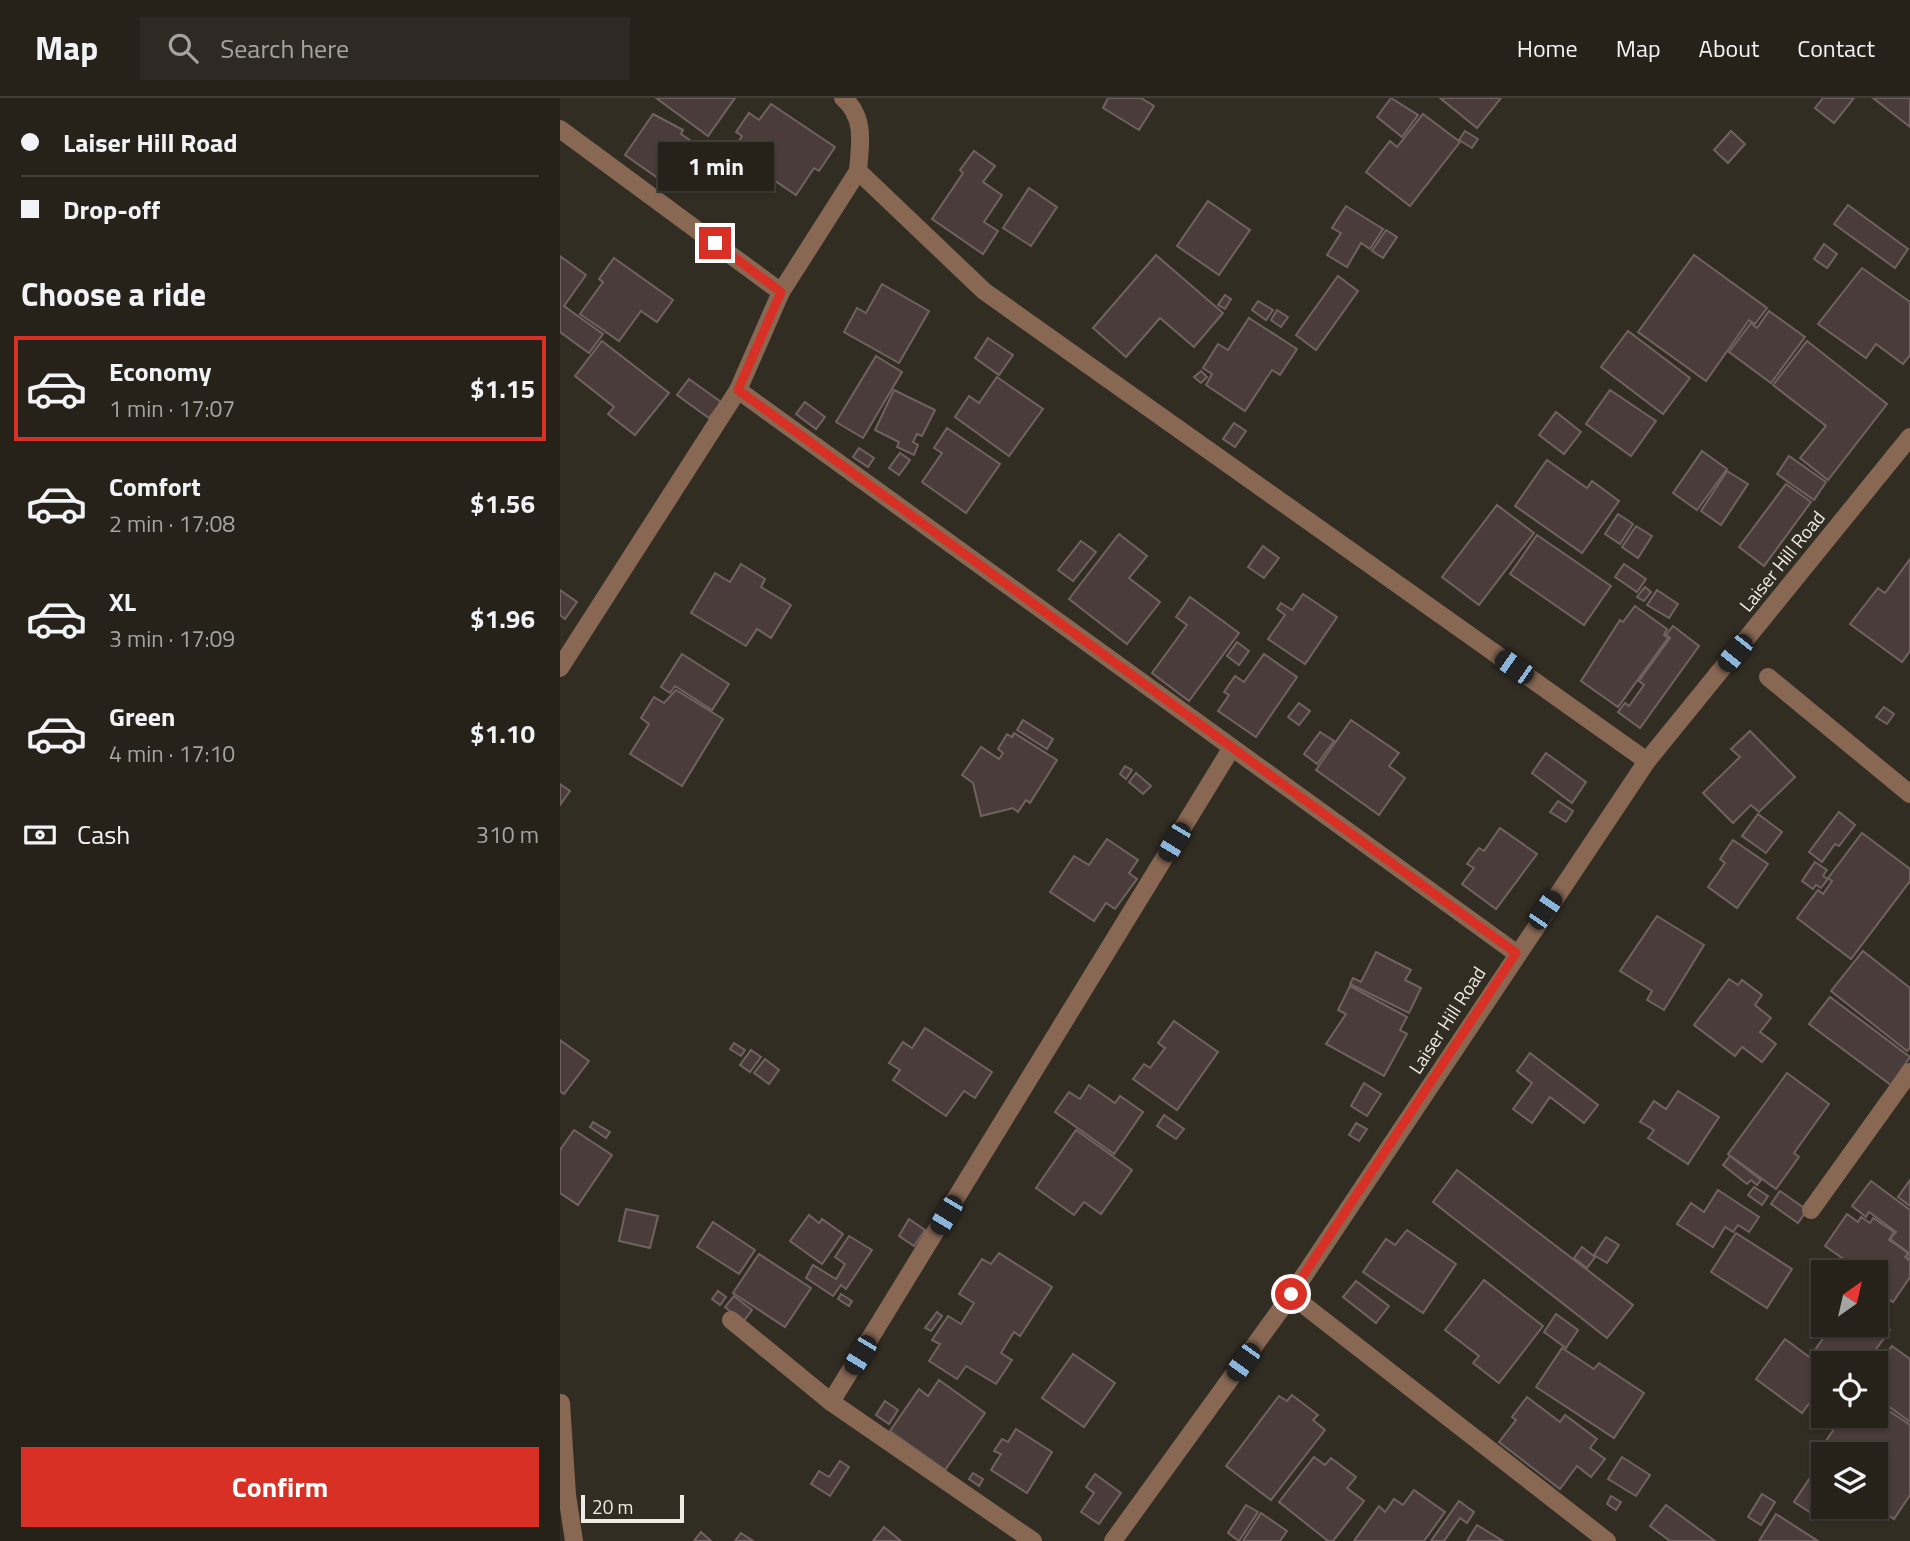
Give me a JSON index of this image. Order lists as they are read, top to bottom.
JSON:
{
  "streets": {
    "street": ["Laiser Hill Road"]
  },
  "scale_bar": "20 m",
  "north": "top right",
  "page": {
    "header": "Map",
    "search": "Search here",
    "nav": [
      "Home",
      "Map",
      "About",
      "Contact"
    ],
    "banner": ["Laiser Hill Road", "Drop-off"],
    "bubble": "1 min",
    "heading": "Choose a ride",
    "list": [
      {
        "name": "Economy",
        "note": "1 min · 17:07",
        "value": "$1.15"
      },
      {
        "name": "Comfort",
        "note": "2 min · 17:08",
        "value": "$1.56"
      },
      {
        "name": "XL",
        "note": "3 min · 17:09",
        "value": "$1.96"
      },
      {
        "name": "Green",
        "note": "4 min · 17:10",
        "value": "$1.10"
      }
    ],
    "pay": ["Cash", "310 m"],
    "buttons": "Confirm",
    "scale": "20 m"
  }
}
